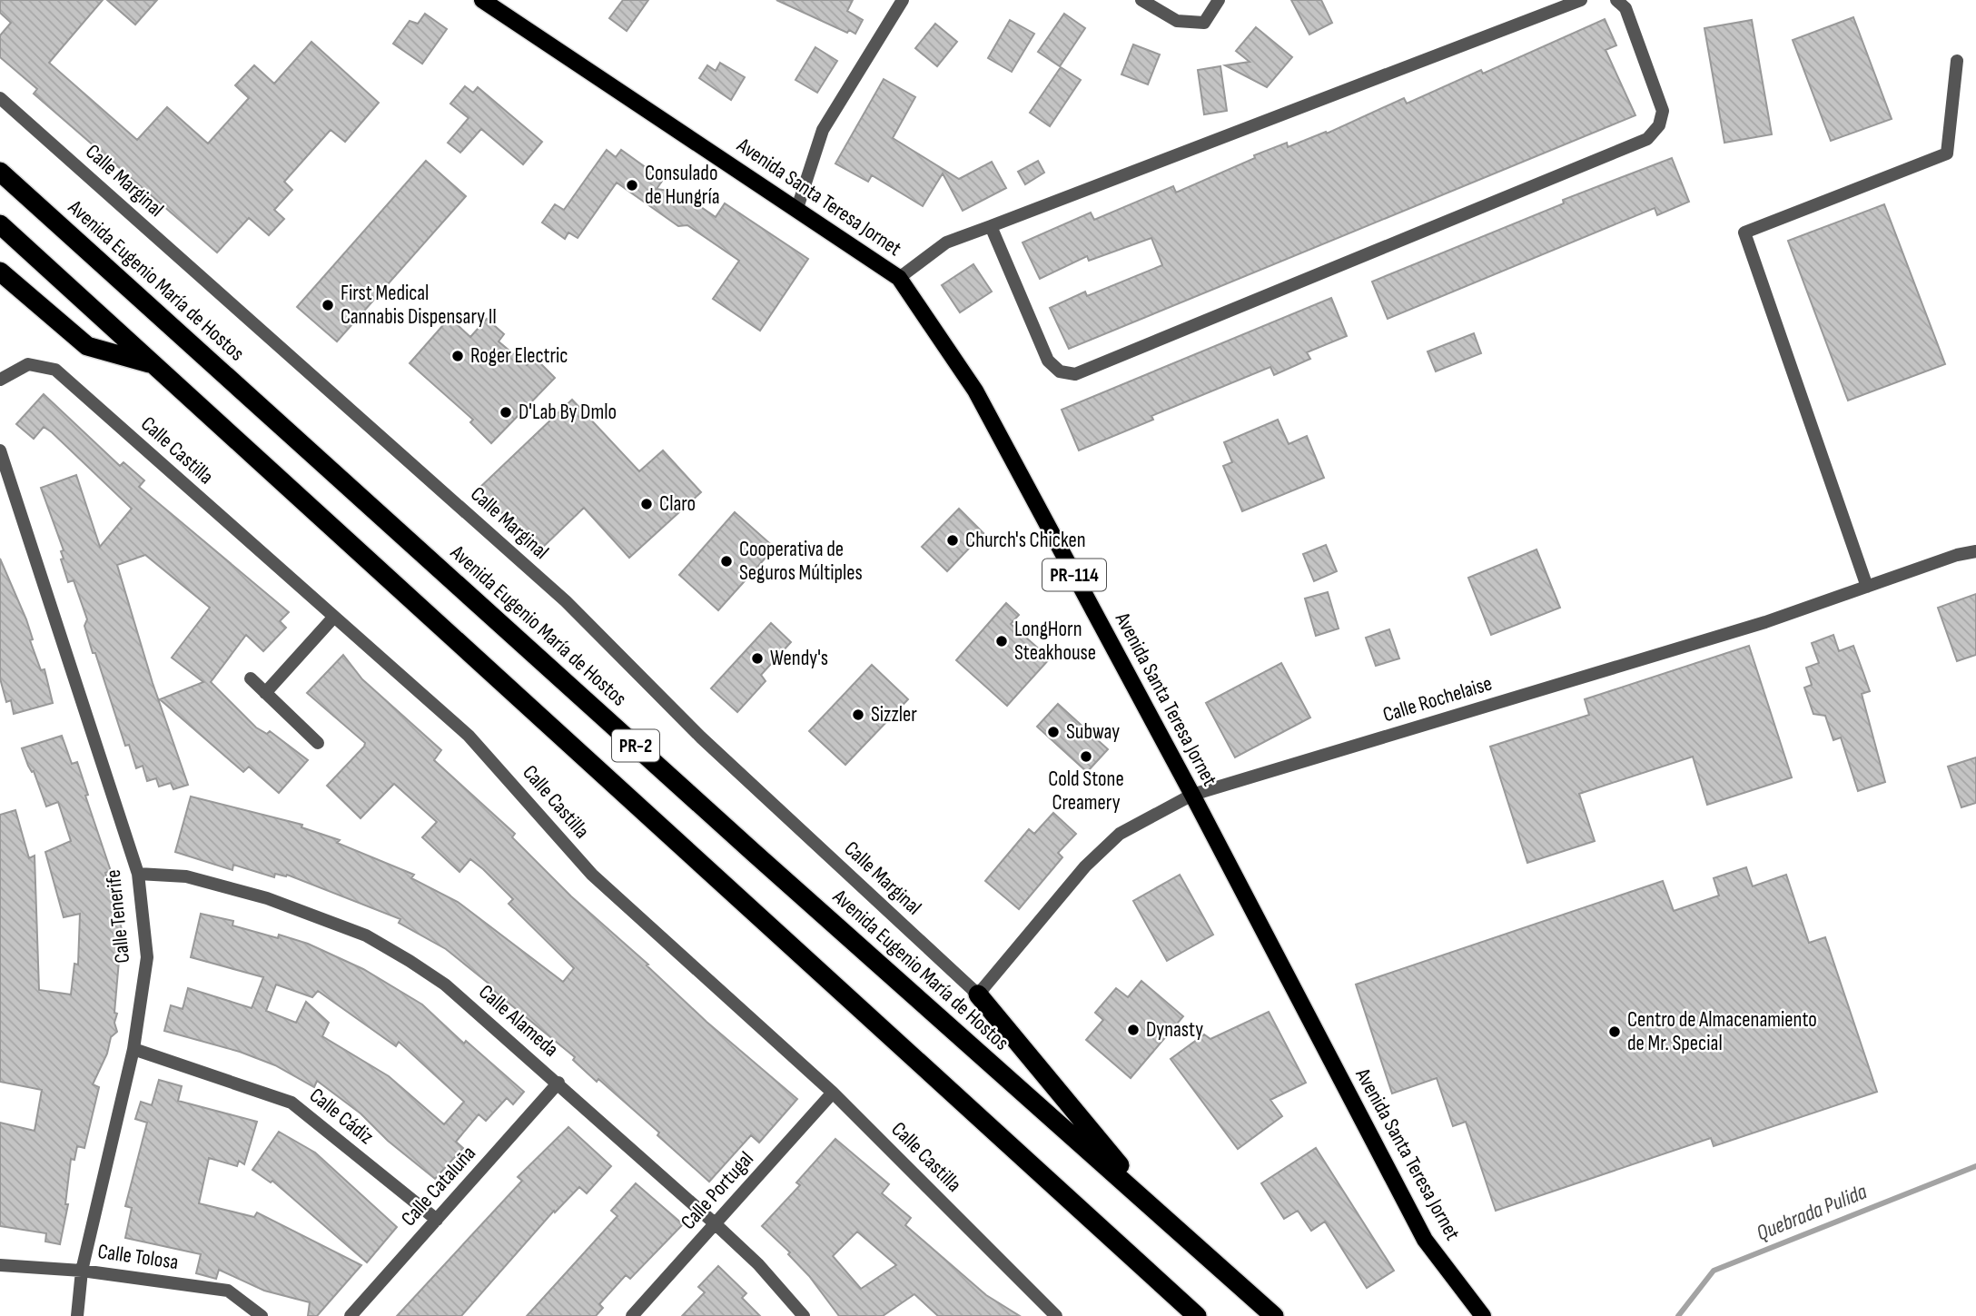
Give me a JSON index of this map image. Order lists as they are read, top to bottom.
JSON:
{
  "streets": {
    "highway": ["Avenida Eugenio María de Hostos", "PR-2"],
    "main road": ["Avenida Santa Teresa Jornet", "PR-114"],
    "street": [
      "Calle Marginal",
      "Calle Castilla",
      "Calle Rochelaise",
      "Calle Tenerife",
      "Calle Alameda",
      "Calle Cádiz",
      "Calle Cataluña",
      "Calle Portugal",
      "Calle Tolosa"
    ]
  },
  "crossings": [
    ["Calle Marginal", "Calle Rochelaise"],
    ["Avenida Santa Teresa Jornet", "Calle Rochelaise"],
    ["Calle Castilla", "Calle Portugal"],
    ["Calle Tenerife", "Calle Alameda"],
    ["Calle Tenerife", "Calle Cádiz"],
    ["Calle Tenerife", "Calle Tolosa"],
    ["Calle Alameda", "Calle Cataluña"],
    ["Calle Alameda", "Calle Portugal"],
    ["Calle Cádiz", "Calle Cataluña"]
  ],
  "water": ["Quebrada Pulida"],
  "places": [
    "Consulado de Hungría",
    "First Medical Cannabis Dispensary II",
    "Roger Electric",
    "D'Lab By Dmlo",
    "Claro",
    "Church's Chicken",
    "Cooperativa de Seguros Múltiples",
    "LongHorn Steakhouse",
    "Wendy's",
    "Sizzler",
    "Subway",
    "Cold Stone Creamery",
    "Dynasty",
    "Centro de Almacenamiento de Mr. Special"
  ]
}
